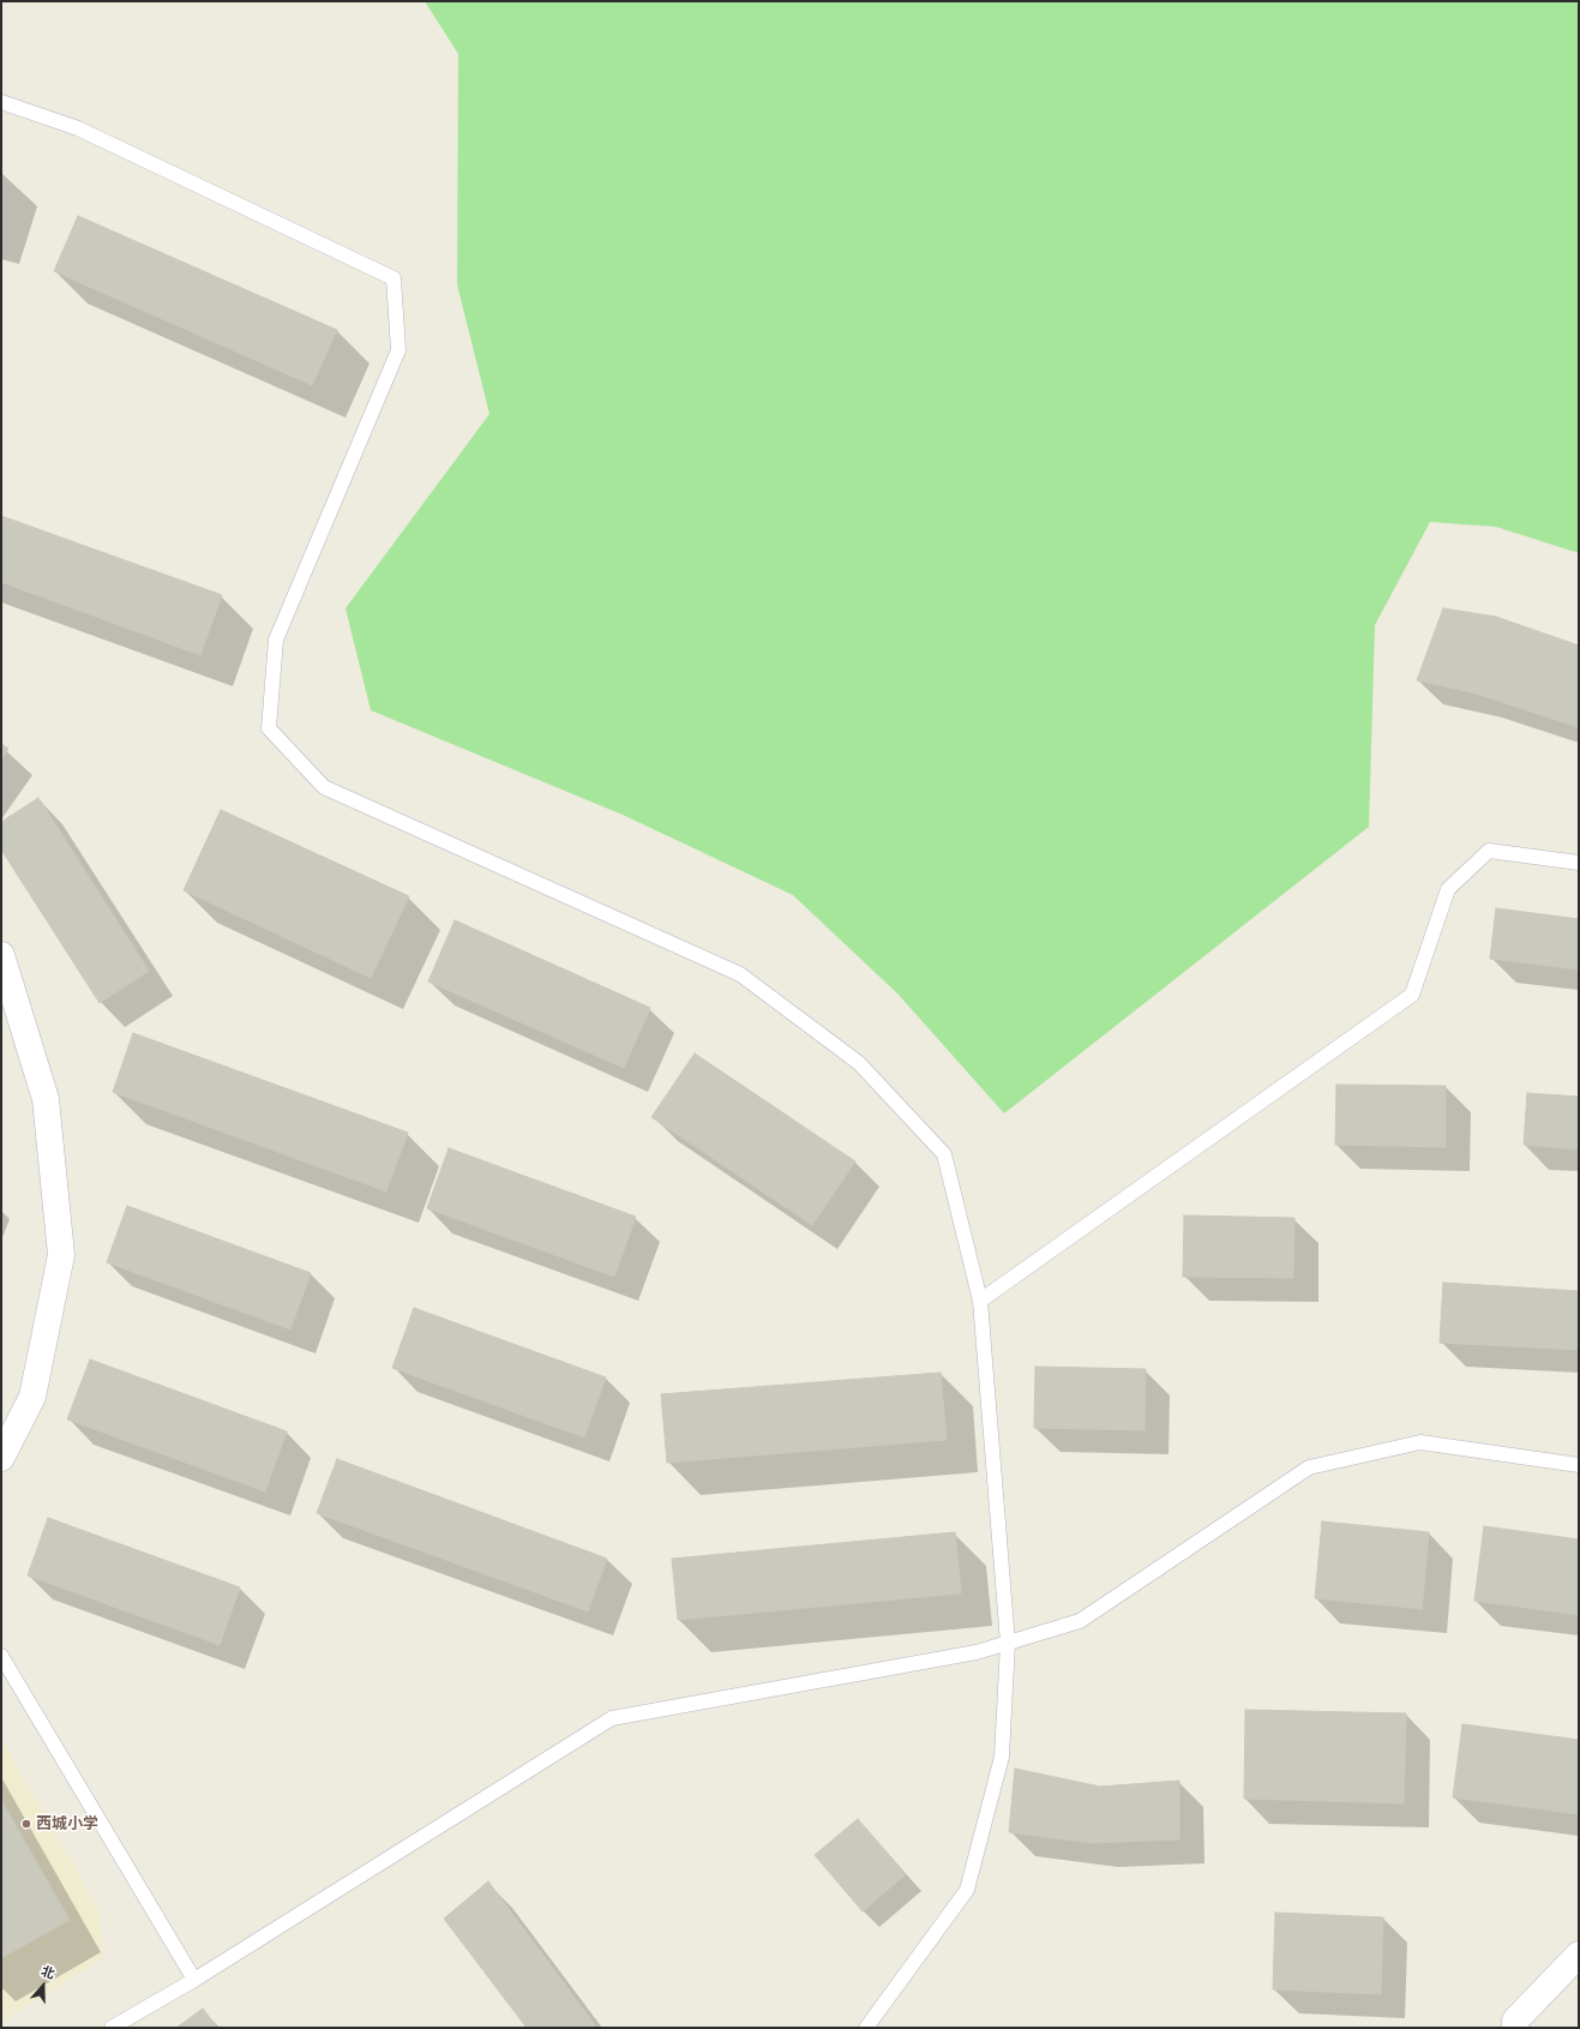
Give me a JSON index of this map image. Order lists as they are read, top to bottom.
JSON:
{
  "places": ["西城小学"],
  "north": "top"
}
